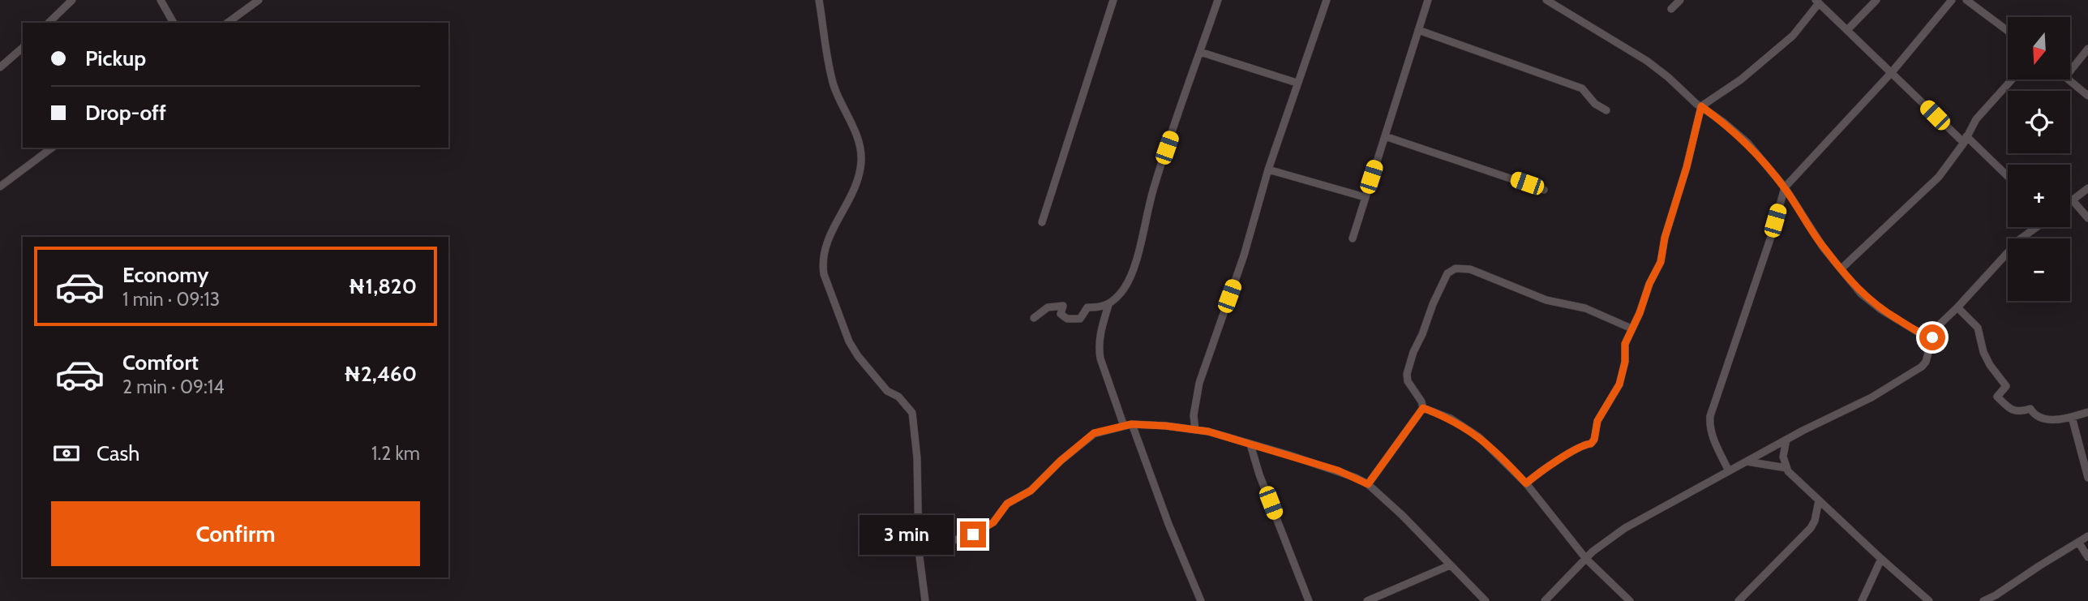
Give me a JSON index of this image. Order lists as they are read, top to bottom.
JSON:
{
  "north": "bottom",
  "page": {
    "map_buttons": ["+", "−"],
    "banner": ["Pickup", "Drop-off"],
    "list": [
      {
        "name": "Economy",
        "note": "1 min · 09:13",
        "value": "₦1,820"
      },
      {
        "name": "Comfort",
        "note": "2 min · 09:14",
        "value": "₦2,460"
      }
    ],
    "pay": ["Cash", "1.2 km"],
    "buttons": "Confirm",
    "bubble": "3 min"
  }
}
